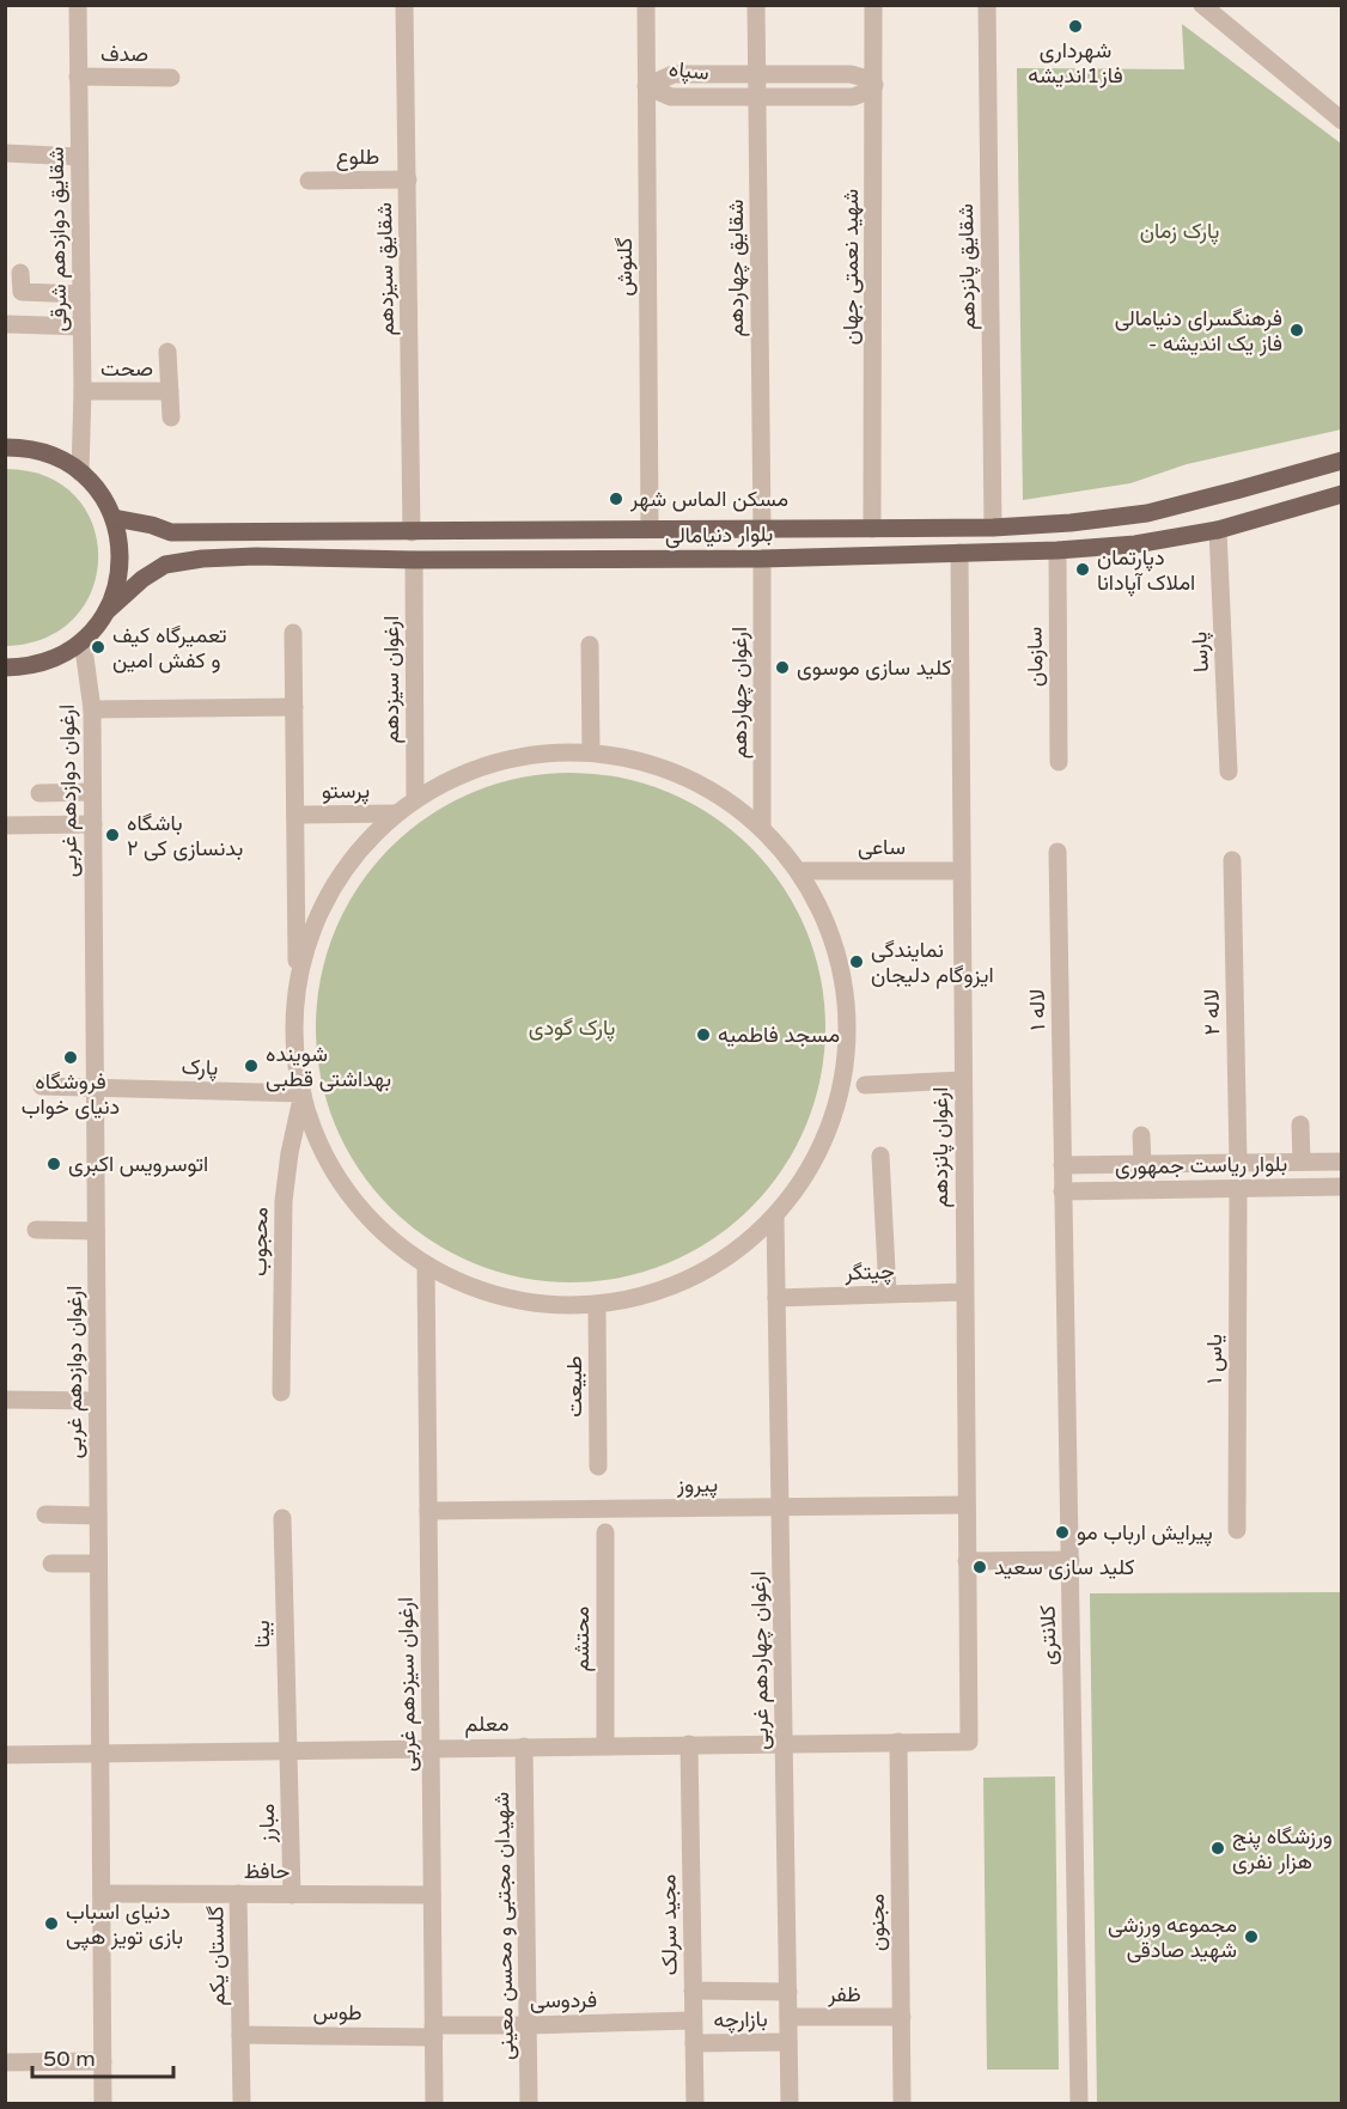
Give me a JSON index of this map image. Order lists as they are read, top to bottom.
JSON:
{
  "streets": {
    "main road": ["بلوار دنیامالی"],
    "street": [
      "صدف",
      "سپاه",
      "طلوع",
      "شقایق دوازدهم شرقی",
      "گلنوش",
      "شهید نعمتی جهان",
      "شقایق پانزدهم",
      "شقایق چهاردهم",
      "شقایق سیزدهم",
      "صحت",
      "پارسا",
      "سازمان",
      "ارغوان سیزدهم",
      "ارغوان چهاردهم",
      "ارغوان دوازدهم غربی",
      "پرستو",
      "ساعی",
      "لاله ۱",
      "لاله ۲",
      "پارک",
      "ارغوان پانزدهم",
      "بلوار ریاست جمهوری",
      "محجوب",
      "چیتگر",
      "یاس ۱",
      "طبیعت",
      "پیروز",
      "بیتا",
      "کلانتری",
      "محتشم",
      "ارغوان چهاردهم غربی",
      "ارغوان سیزدهم غربی",
      "معلم",
      "مبارز",
      "حافظ",
      "مجنون",
      "مجید سرلک",
      "شهیدان مجتبی و محسن معینی",
      "گلستان یکم",
      "ظفر",
      "فردوسی",
      "طوس",
      "بازارچه"
    ]
  },
  "crossings": [
    ["صدف", "شقایق دوازدهم شرقی"],
    ["سپاه", "گلنوش"],
    ["سپاه", "شهید نعمتی جهان"],
    ["سپاه", "شقایق چهاردهم"],
    ["طلوع", "شقایق سیزدهم"],
    ["شقایق دوازدهم شرقی", "صحت"],
    ["گلنوش", "بلوار دنیامالی"],
    ["شهید نعمتی جهان", "بلوار دنیامالی"],
    ["شقایق پانزدهم", "بلوار دنیامالی"],
    ["شقایق چهاردهم", "بلوار دنیامالی"],
    ["شقایق سیزدهم", "بلوار دنیامالی"],
    ["بلوار دنیامالی", "پارسا"],
    ["بلوار دنیامالی", "سازمان"],
    ["بلوار دنیامالی", "ارغوان سیزدهم"],
    ["بلوار دنیامالی", "ارغوان چهاردهم"],
    ["بلوار دنیامالی", "ارغوان پانزدهم"],
    ["ارغوان دوازدهم غربی", "پارک"],
    ["ارغوان دوازدهم غربی", "معلم"],
    ["ارغوان دوازدهم غربی", "حافظ"],
    ["ساعی", "ارغوان پانزدهم"],
    ["لاله ۱", "بلوار ریاست جمهوری"],
    ["لاله ۱", "کلانتری"],
    ["لاله ۲", "بلوار ریاست جمهوری"],
    ["پارک", "محجوب"],
    ["ارغوان پانزدهم", "چیتگر"],
    ["ارغوان پانزدهم", "پیروز"],
    ["ارغوان پانزدهم", "معلم"],
    ["بلوار ریاست جمهوری", "یاس ۱"],
    ["بلوار ریاست جمهوری", "کلانتری"],
    ["چیتگر", "ارغوان چهاردهم غربی"],
    ["پیروز", "ارغوان چهاردهم غربی"],
    ["پیروز", "ارغوان سیزدهم غربی"],
    ["بیتا", "معلم"],
    ["بیتا", "مبارز"],
    ["محتشم", "معلم"],
    ["ارغوان چهاردهم غربی", "معلم"],
    ["ارغوان چهاردهم غربی", "ظفر"],
    ["ارغوان چهاردهم غربی", "بازارچه"],
    ["ارغوان سیزدهم غربی", "معلم"],
    ["ارغوان سیزدهم غربی", "حافظ"],
    ["ارغوان سیزدهم غربی", "فردوسی"],
    ["ارغوان سیزدهم غربی", "طوس"],
    ["معلم", "مبارز"],
    ["معلم", "مجنون"],
    ["معلم", "مجید سرلک"],
    ["معلم", "شهیدان مجتبی و محسن معینی"],
    ["مبارز", "حافظ"],
    ["حافظ", "گلستان یکم"],
    ["مجنون", "ظفر"],
    ["مجید سرلک", "فردوسی"],
    ["مجید سرلک", "بازارچه"],
    ["شهیدان مجتبی و محسن معینی", "فردوسی"],
    ["گلستان یکم", "طوس"],
    ["فردوسی", "طوس"]
  ],
  "parks": ["پارک زمان", "پارک گودی"],
  "places": [
    "شهرداری فاز1اندیشه",
    "فرهنگسرای دنیامالی - فاز یک اندیشه",
    "مسکن الماس شهر",
    "دپارتمان املاک آپادانا",
    "تعمیرگاه کیف و کفش امین",
    "کلید سازی موسوی",
    "باشگاه بدنسازی کی ۲",
    "نمایندگی ایزوگام دلیجان",
    "مسجد فاطمیه",
    "فروشگاه دنیای خواب",
    "شوینده بهداشتی قطبی",
    "اتوسرویس اکبری",
    "پیرایش ارباب مو",
    "کلید سازی سعید",
    "ورزشگاه پنج هزار نفری",
    "دنیای اسباب بازی تویز هپی",
    "مجموعه ورزشی شهید صادقی"
  ],
  "scale_bar": "50 m"
}
